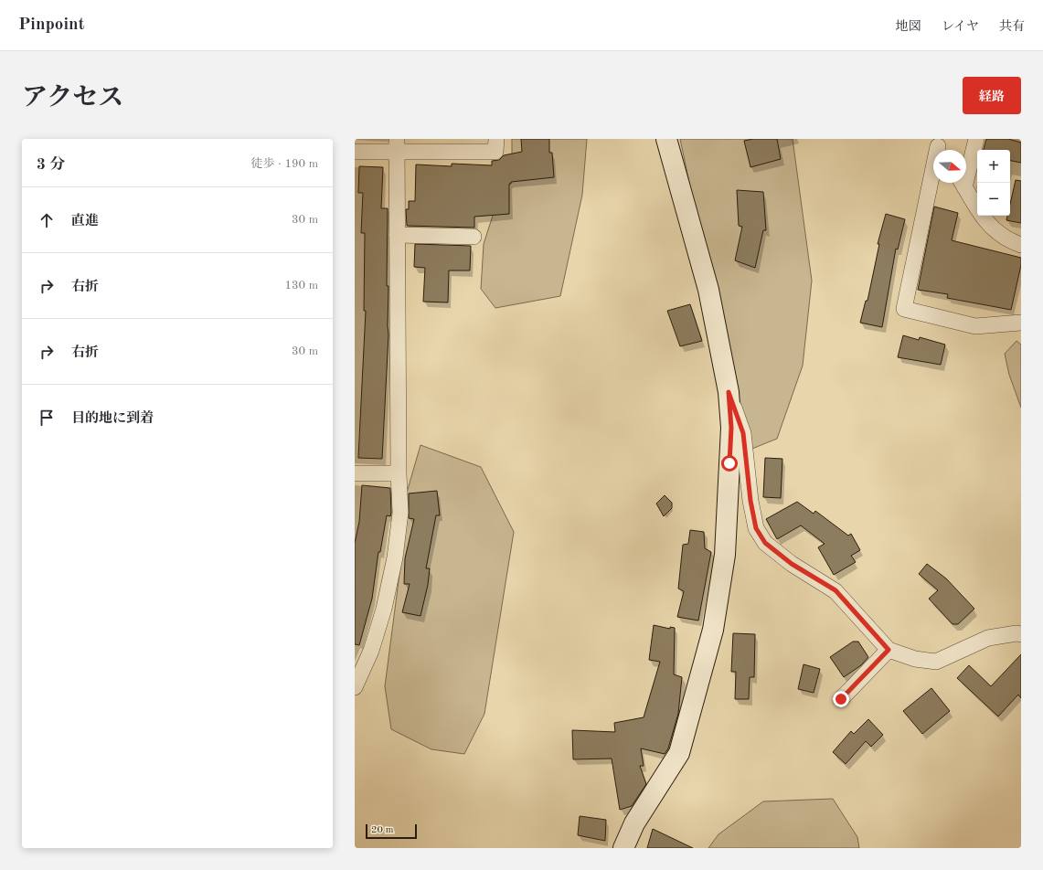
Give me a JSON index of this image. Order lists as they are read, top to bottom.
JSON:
{
  "scale_bar": "20 m",
  "north": "right",
  "page": {
    "header": "Pinpoint",
    "nav": ["地図", "レイヤ", "共有"],
    "title": "アクセス",
    "buttons": "経路",
    "heading": ["3 分", "徒歩 · 190 m"],
    "map_buttons": ["+", "−"],
    "list": [
      ["直進", "30 m"],
      ["右折", "130 m"],
      ["右折", "30 m"],
      "目的地に到着"
    ],
    "scale": "20 m"
  }
}
